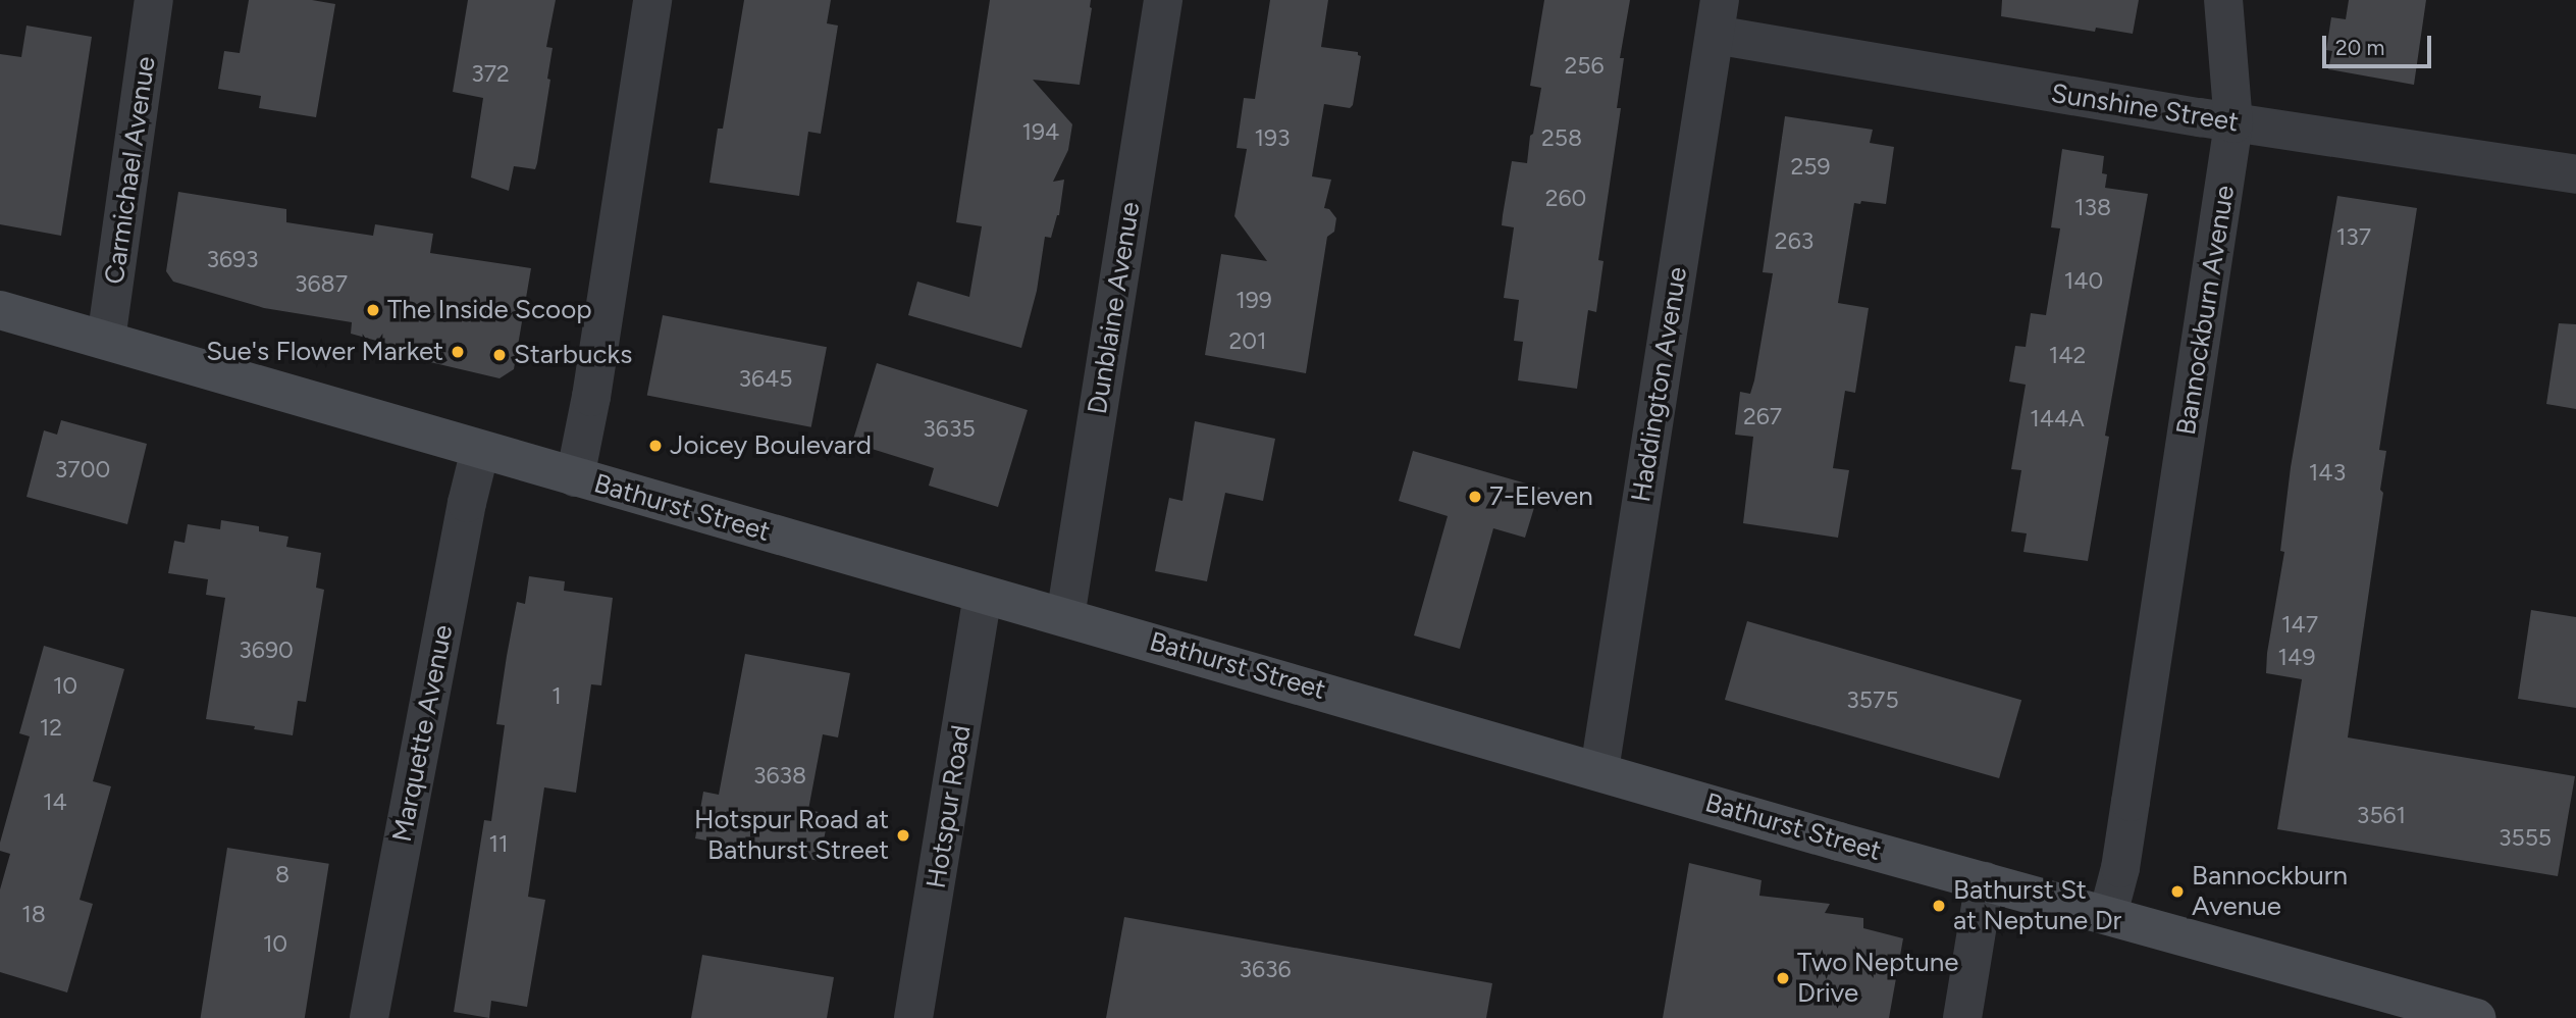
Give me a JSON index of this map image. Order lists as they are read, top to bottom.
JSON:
{
  "streets": {
    "main road": ["Bathurst Street"],
    "street": [
      "Sunshine Street",
      "Carmichael Avenue",
      "Dunblaine Avenue",
      "Bannockburn Avenue",
      "Haddington Avenue",
      "Marquette Avenue",
      "Hotspur Road"
    ]
  },
  "crossings": [
    ["Sunshine Street", "Bannockburn Avenue"],
    ["Sunshine Street", "Haddington Avenue"],
    ["Carmichael Avenue", "Bathurst Street"],
    ["Dunblaine Avenue", "Bathurst Street"],
    ["Bannockburn Avenue", "Bathurst Street"],
    ["Haddington Avenue", "Bathurst Street"],
    ["Bathurst Street", "Marquette Avenue"],
    ["Bathurst Street", "Hotspur Road"]
  ],
  "places": [
    "The Inside Scoop",
    "Sue's Flower Market",
    "Starbucks",
    "Joicey Boulevard",
    "7-Eleven",
    "Hotspur Road at Bathurst Street",
    "Bannockburn Avenue",
    "Bathurst St at Neptune Dr",
    "Two Neptune Drive"
  ],
  "house_numbers": [
    "256",
    "372",
    "194",
    "193",
    "258",
    "259",
    "260",
    "138",
    "137",
    "263",
    "3693",
    "140",
    "3687",
    "199",
    "201",
    "142",
    "3645",
    "267",
    "144A",
    "3635",
    "3700",
    "143",
    "147",
    "3690",
    "149",
    "10",
    "1",
    "3575",
    "12",
    "3638",
    "14",
    "3561",
    "3555",
    "11",
    "8",
    "18",
    "10",
    "3636"
  ],
  "scale_bar": "20 m"
}
